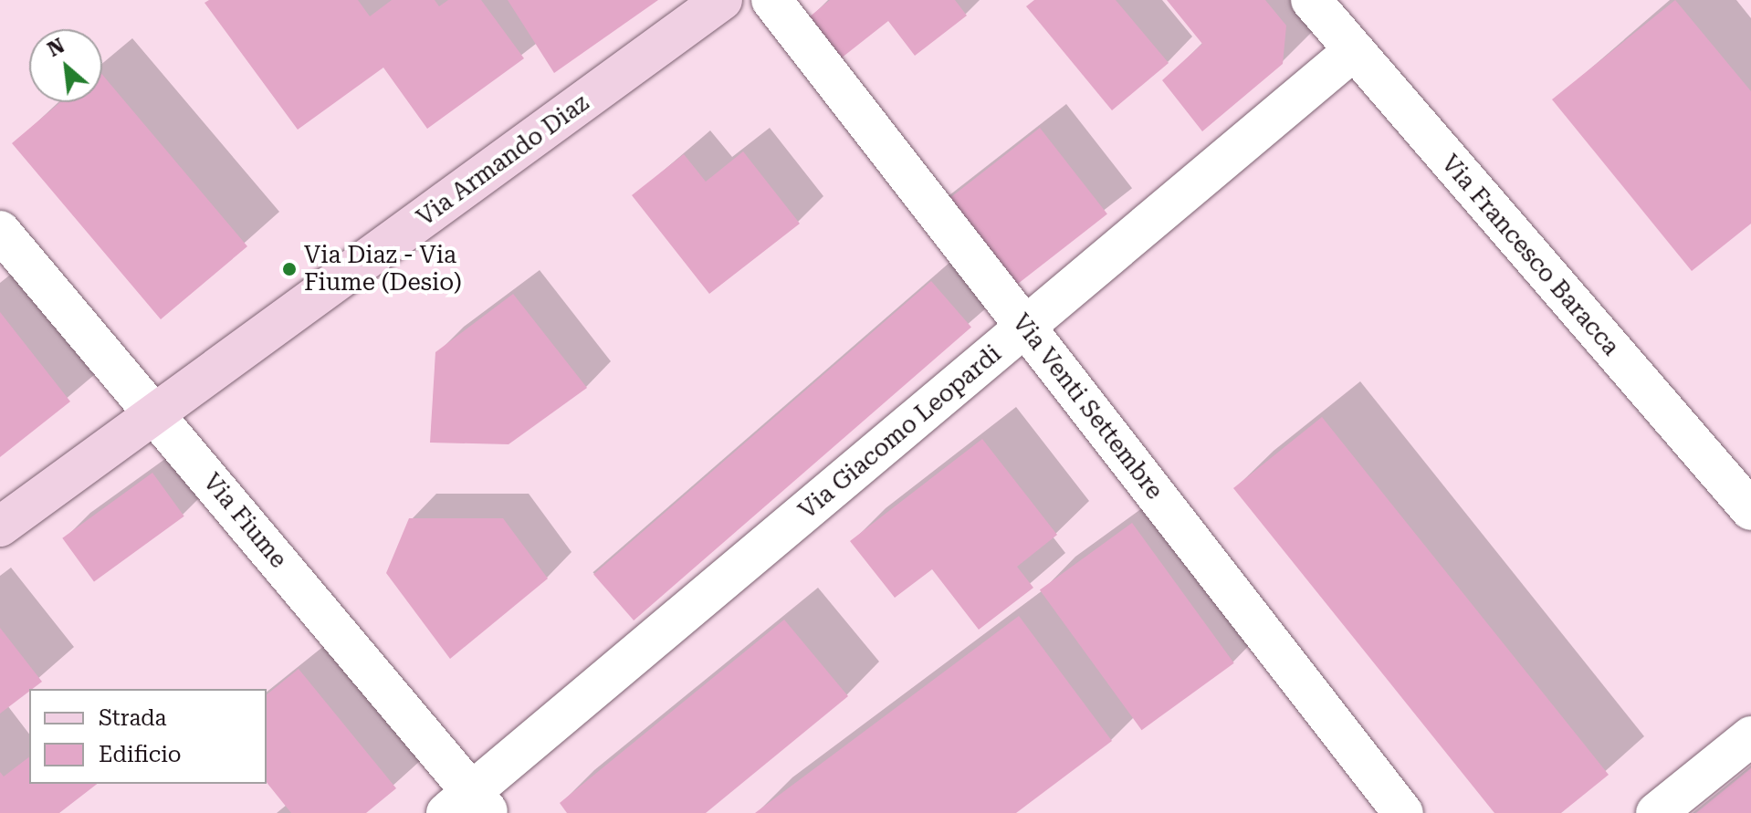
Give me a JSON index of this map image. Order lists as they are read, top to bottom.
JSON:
{
  "streets": {
    "street": [
      "Via Armando Diaz",
      "Via Francesco Baracca",
      "Via Venti Settembre",
      "Via Giacomo Leopardi",
      "Via Fiume"
    ]
  },
  "crossings": [
    ["Via Armando Diaz", "Via Fiume"],
    ["Via Francesco Baracca", "Via Giacomo Leopardi"],
    ["Via Venti Settembre", "Via Giacomo Leopardi"],
    ["Via Giacomo Leopardi", "Via Fiume"]
  ],
  "places": ["Via Diaz - Via Fiume (Desio)"],
  "legend": ["Strada", "Edificio"],
  "north": "top left"
}
